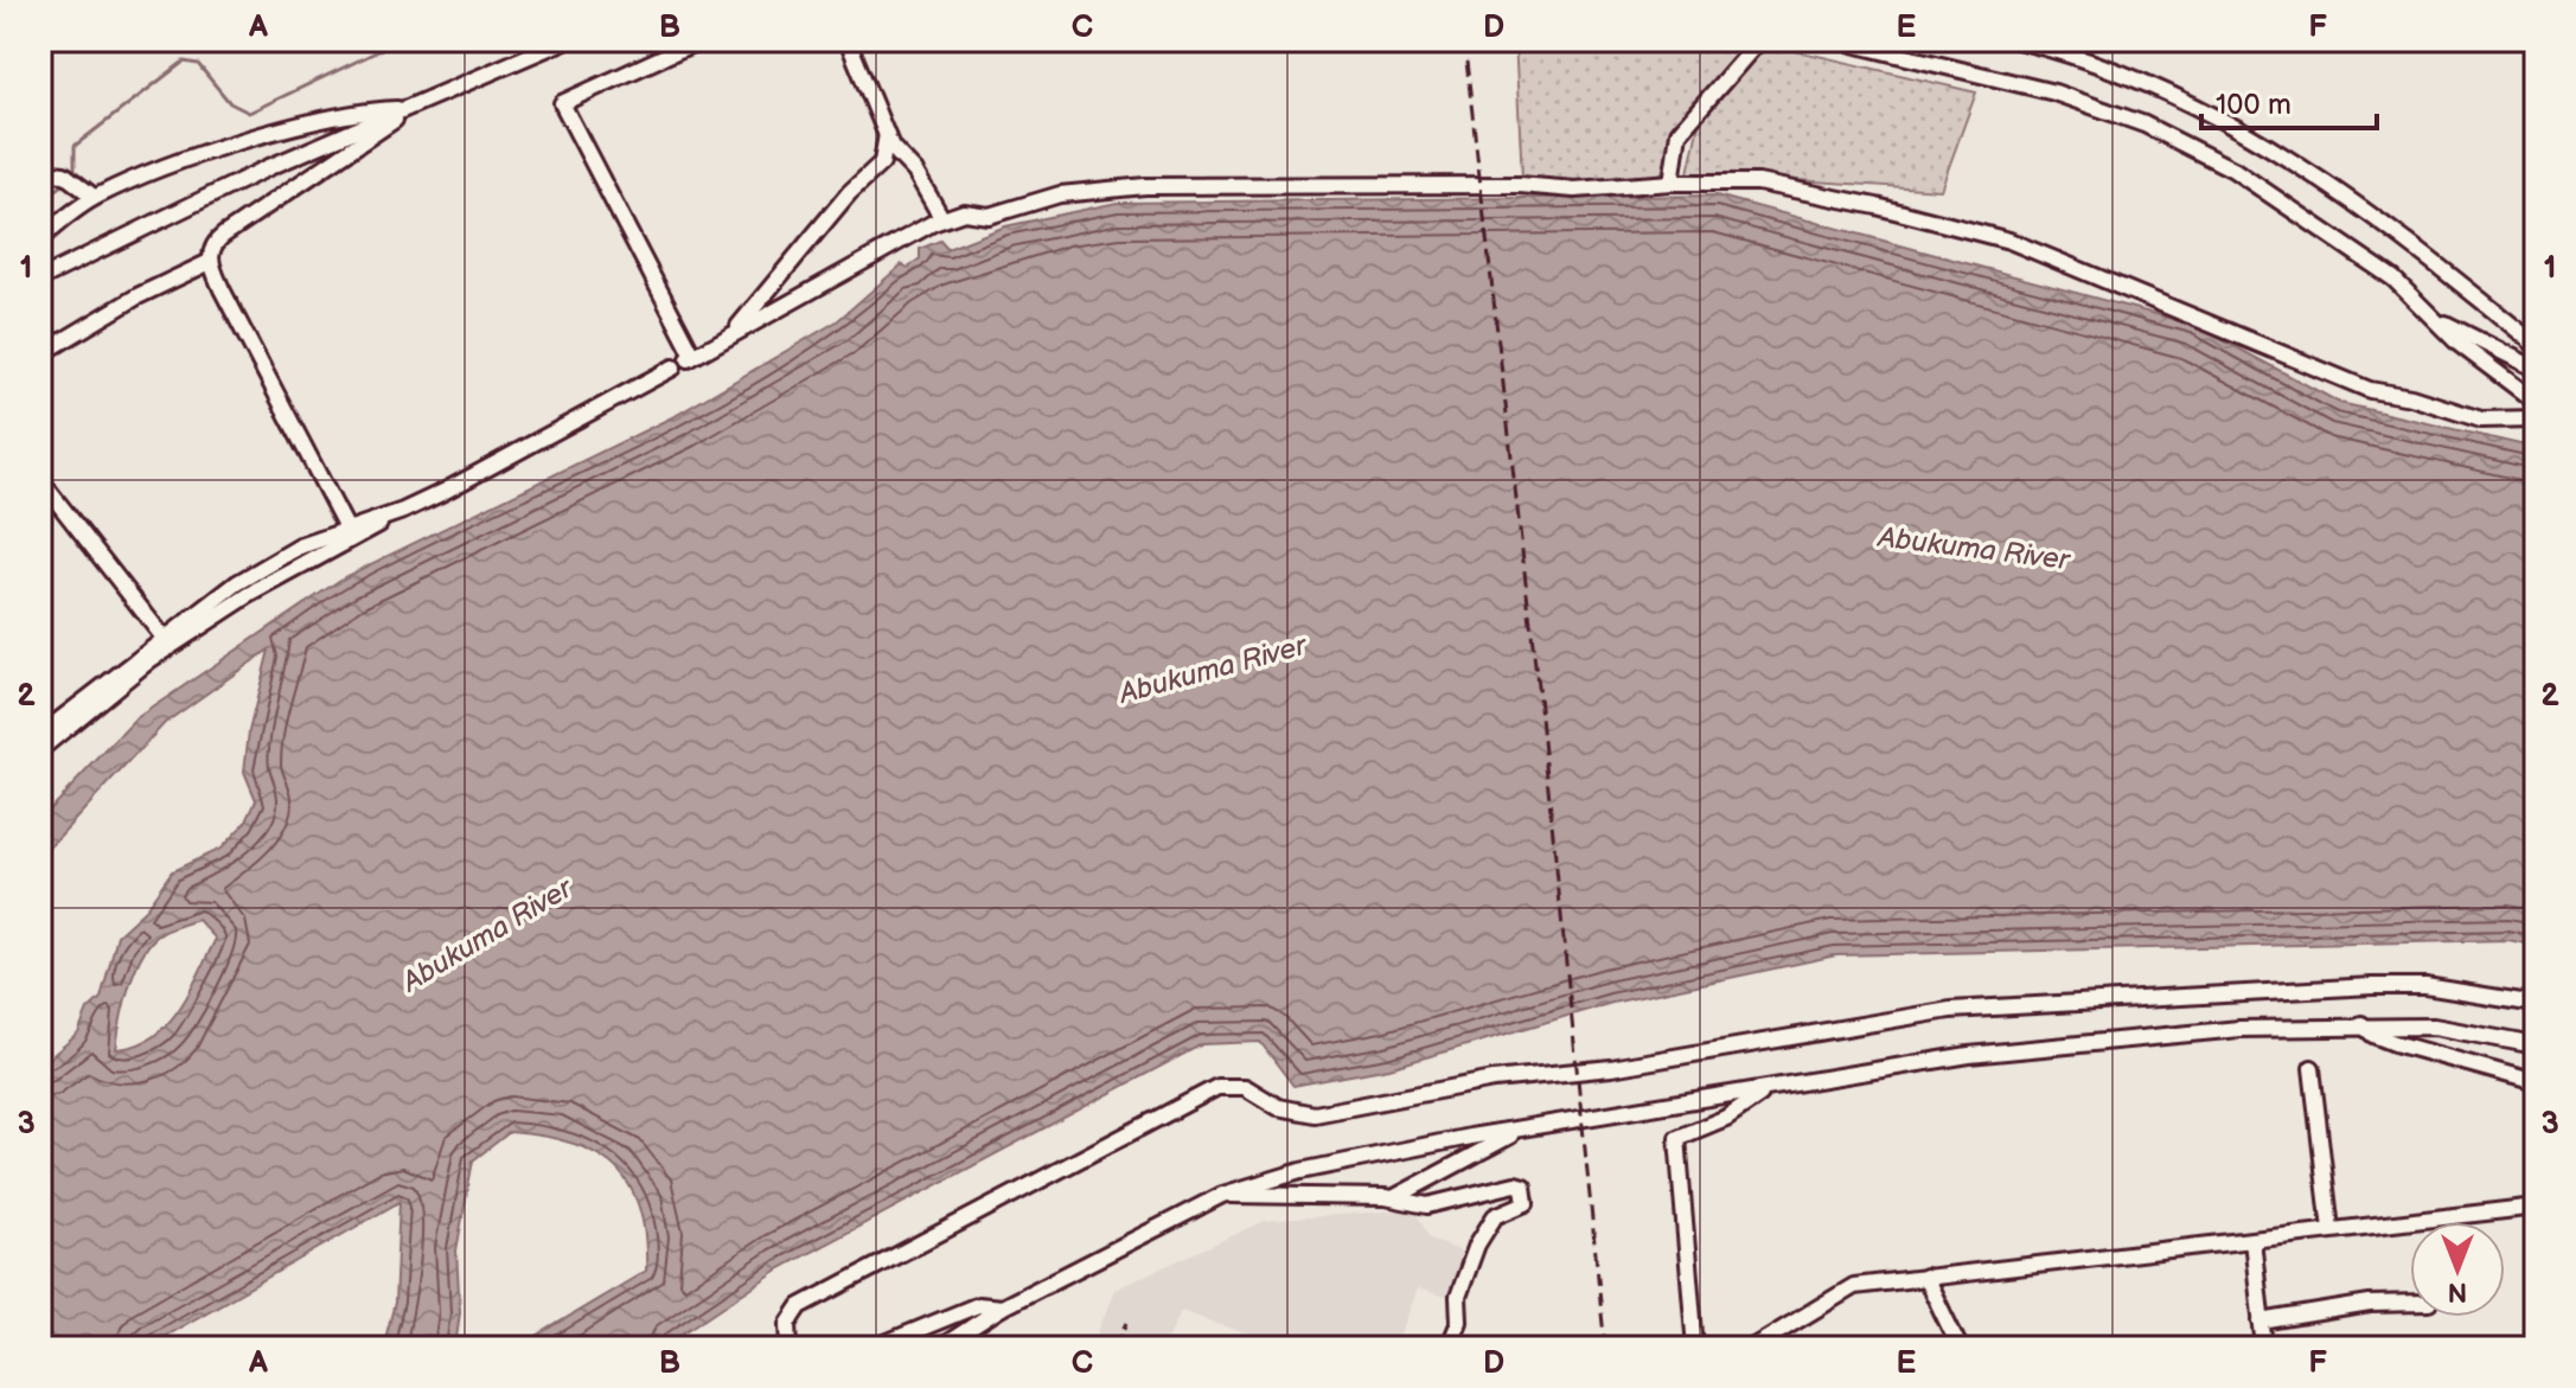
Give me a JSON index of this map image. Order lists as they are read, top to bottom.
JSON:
{
  "water": ["Abukuma River"],
  "scale_bar": "100 m",
  "north": "bottom",
  "grid": {
    "columns": [
      "A",
      "B",
      "C",
      "D",
      "E",
      "F"
    ],
    "rows": ["1", "2", "3"]
  }
}
